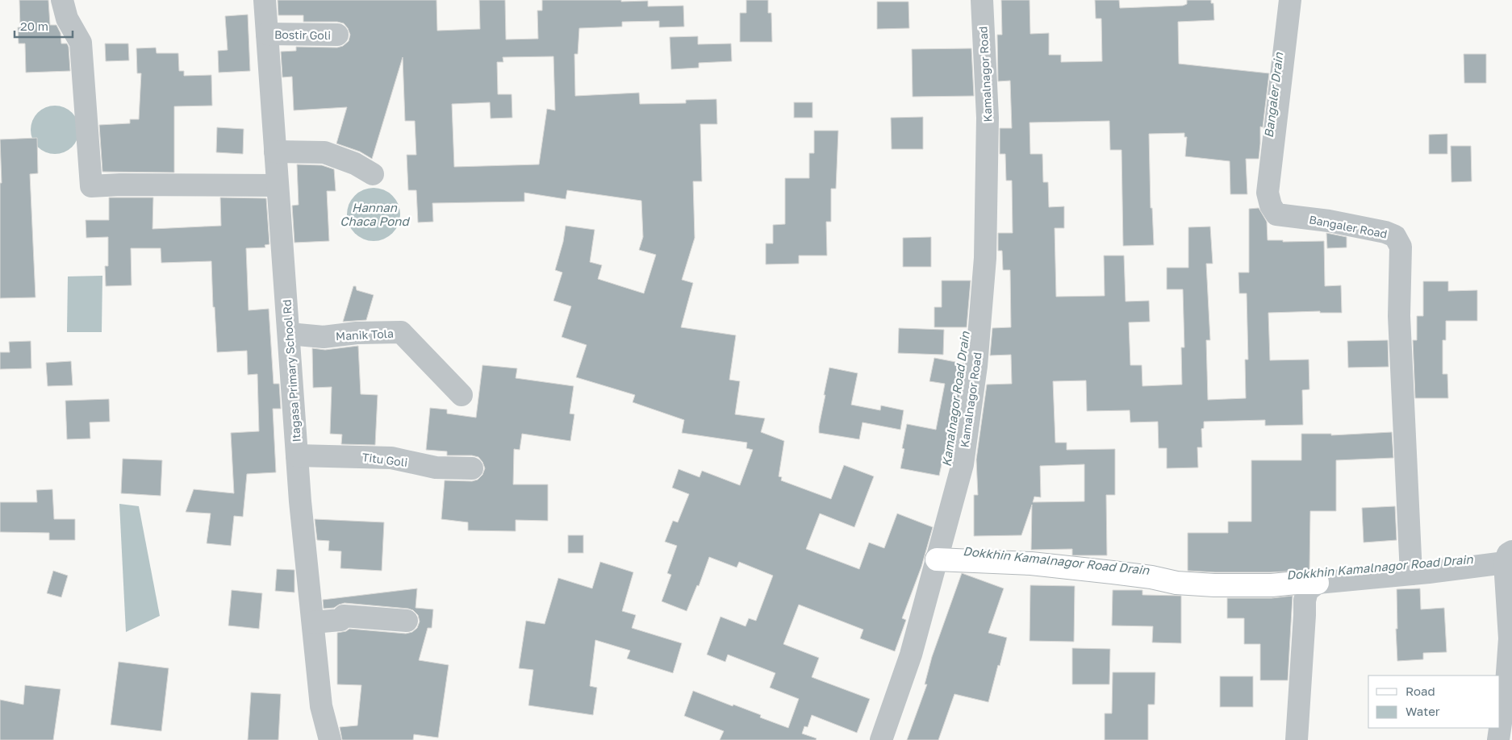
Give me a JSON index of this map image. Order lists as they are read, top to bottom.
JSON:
{
  "streets": {
    "street": [
      "Bostir Goli",
      "Kamalnagor Road",
      "Bangaler Road",
      "Manik Tola",
      "Itagasa Primary School Rd",
      "Titu Goli"
    ]
  },
  "crossings": [
    ["Bostir Goli", "Itagasa Primary School Rd"],
    ["Manik Tola", "Itagasa Primary School Rd"],
    ["Itagasa Primary School Rd", "Titu Goli"]
  ],
  "water": [
    "Bangaler Drain",
    "Hannan Chaca Pond",
    "Kamalnagor Road Drain",
    "Dokkhin Kamalnagor Road Drain"
  ],
  "legend": ["Road", "Water"],
  "scale_bar": "20 m"
}
